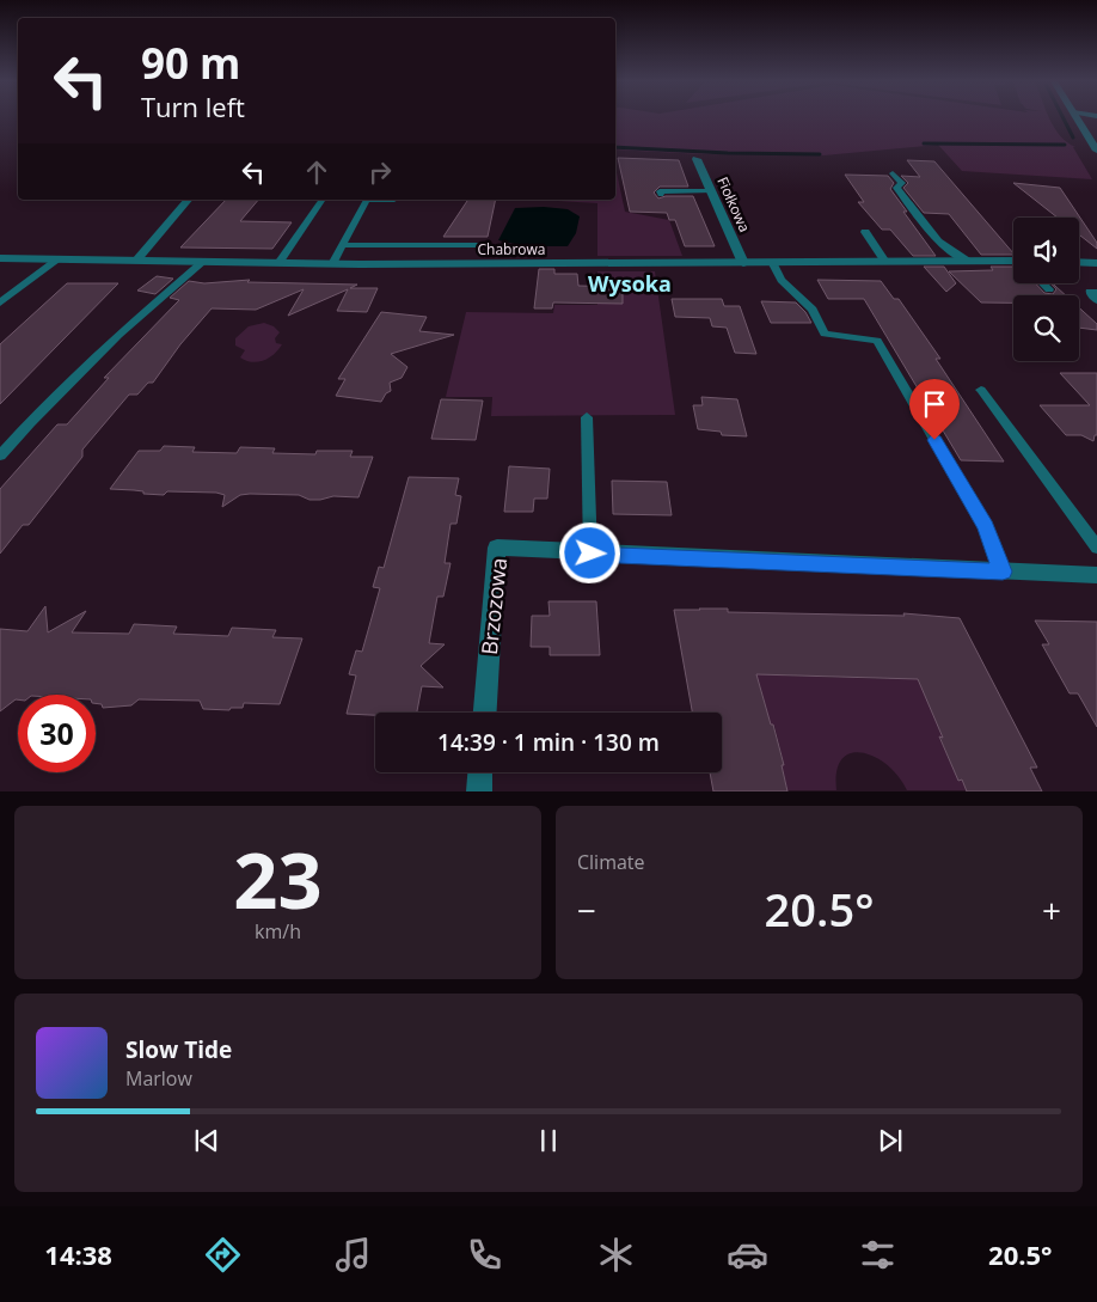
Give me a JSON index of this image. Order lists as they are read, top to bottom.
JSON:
{
  "streets": {
    "street": ["Fiołkowa", "Chabrowa", "Brzozowa"]
  },
  "crossings": [
    ["Fiołkowa", "Chabrowa"]
  ],
  "districts": ["Wysoka"],
  "page": {
    "turn": ["90 m", "Turn left"],
    "limit": "30",
    "trip": "14:39 · 1 min · 130 m",
    "tile": [
      ["23", "km/h"],
      "Climate"
    ],
    "heat": ["−", "20.5°", "+"],
    "song": ["Slow Tide", "Marlow"],
    "tabs": ["14:38", "20.5°"]
  }
}
